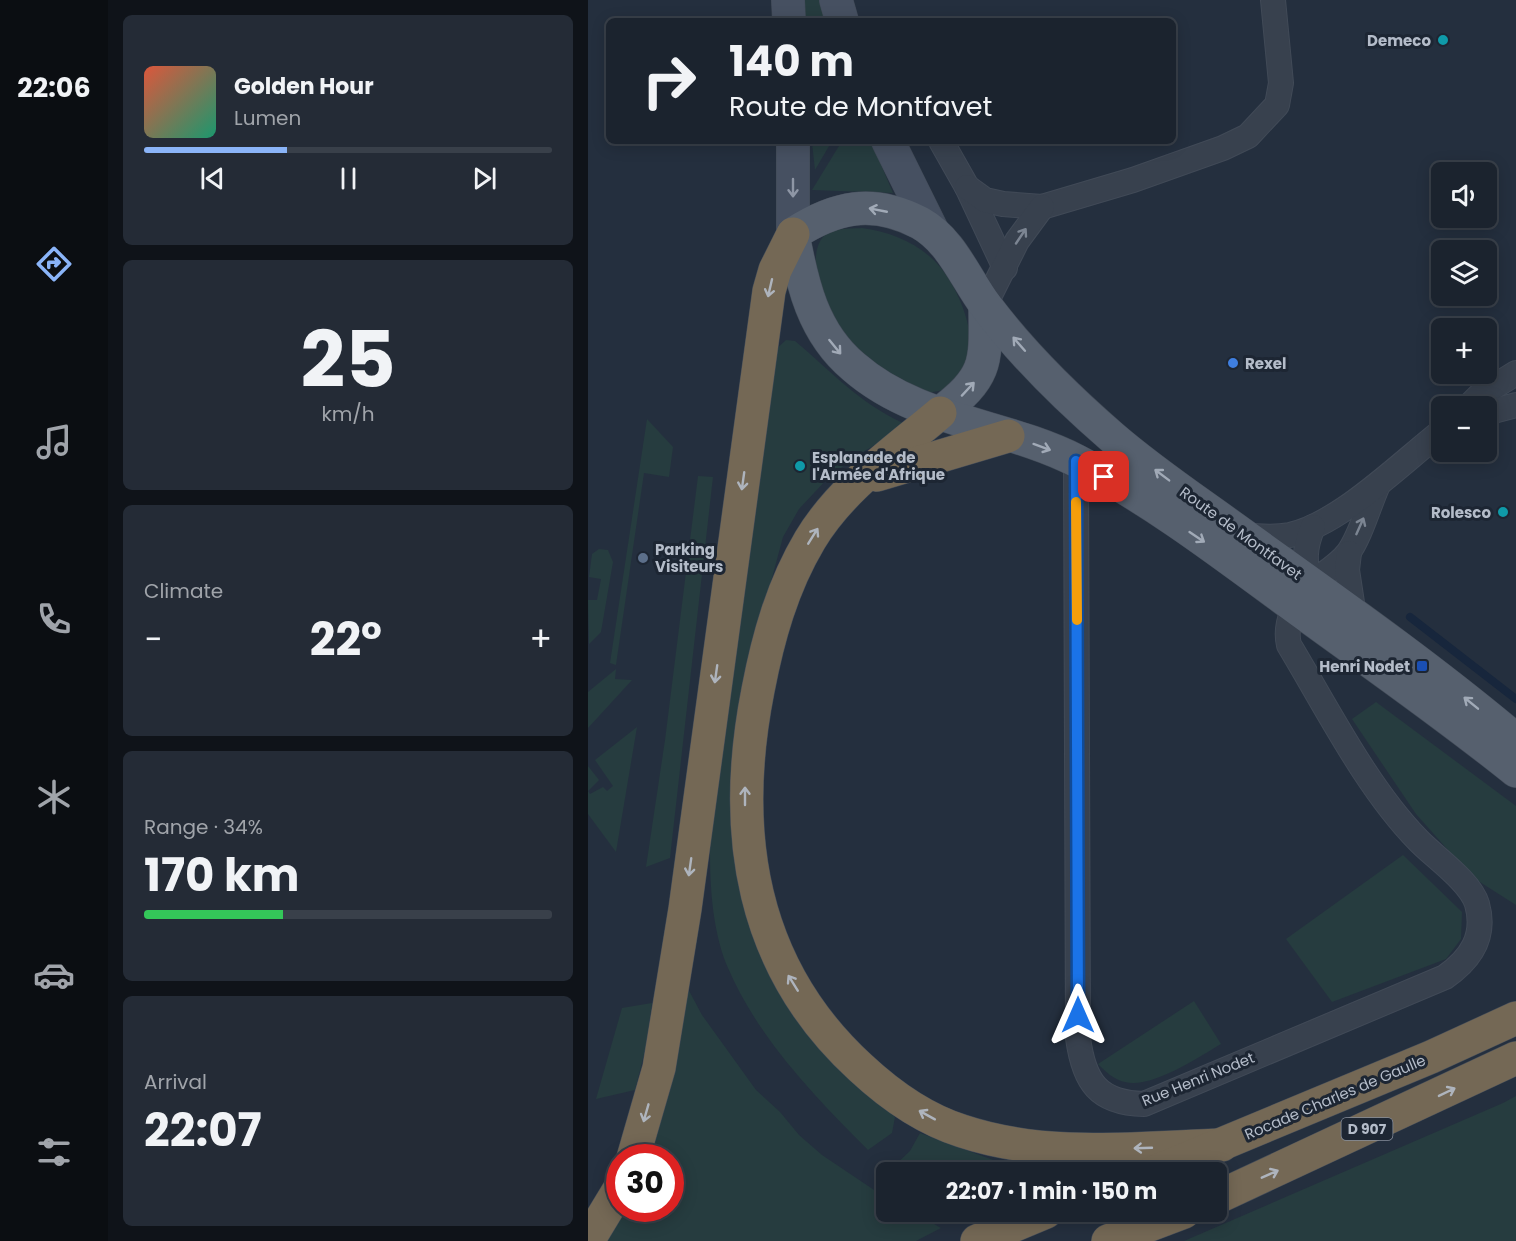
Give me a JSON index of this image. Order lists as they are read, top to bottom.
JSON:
{
  "streets": {
    "highway": ["Rocade Charles de Gaulle", "D 907"],
    "main road": ["Route de Montfavet"],
    "street": ["Rue Henri Nodet"]
  },
  "crossings": [
    ["Route de Montfavet", "Rue Henri Nodet"]
  ],
  "places": {
    "other": [
      "Demeco",
      "Rexel",
      "Esplanade de l'Armée d'Afrique",
      "Rolesco",
      "Parking Visiteurs"
    ],
    "transit": ["Henri Nodet"]
  },
  "page": {
    "tabs": "22:06",
    "turn": ["140 m", "Route de Montfavet"],
    "song": ["Golden Hour", "Lumen"],
    "map_buttons": ["+", "−"],
    "tile": [
      ["25", "km/h"],
      "Climate",
      ["Range · 34%", "170 km"],
      ["Arrival", "22:07"]
    ],
    "heat": ["−", "22°", "+"],
    "limit": "30",
    "trip": "22:07 · 1 min · 150 m"
  }
}
